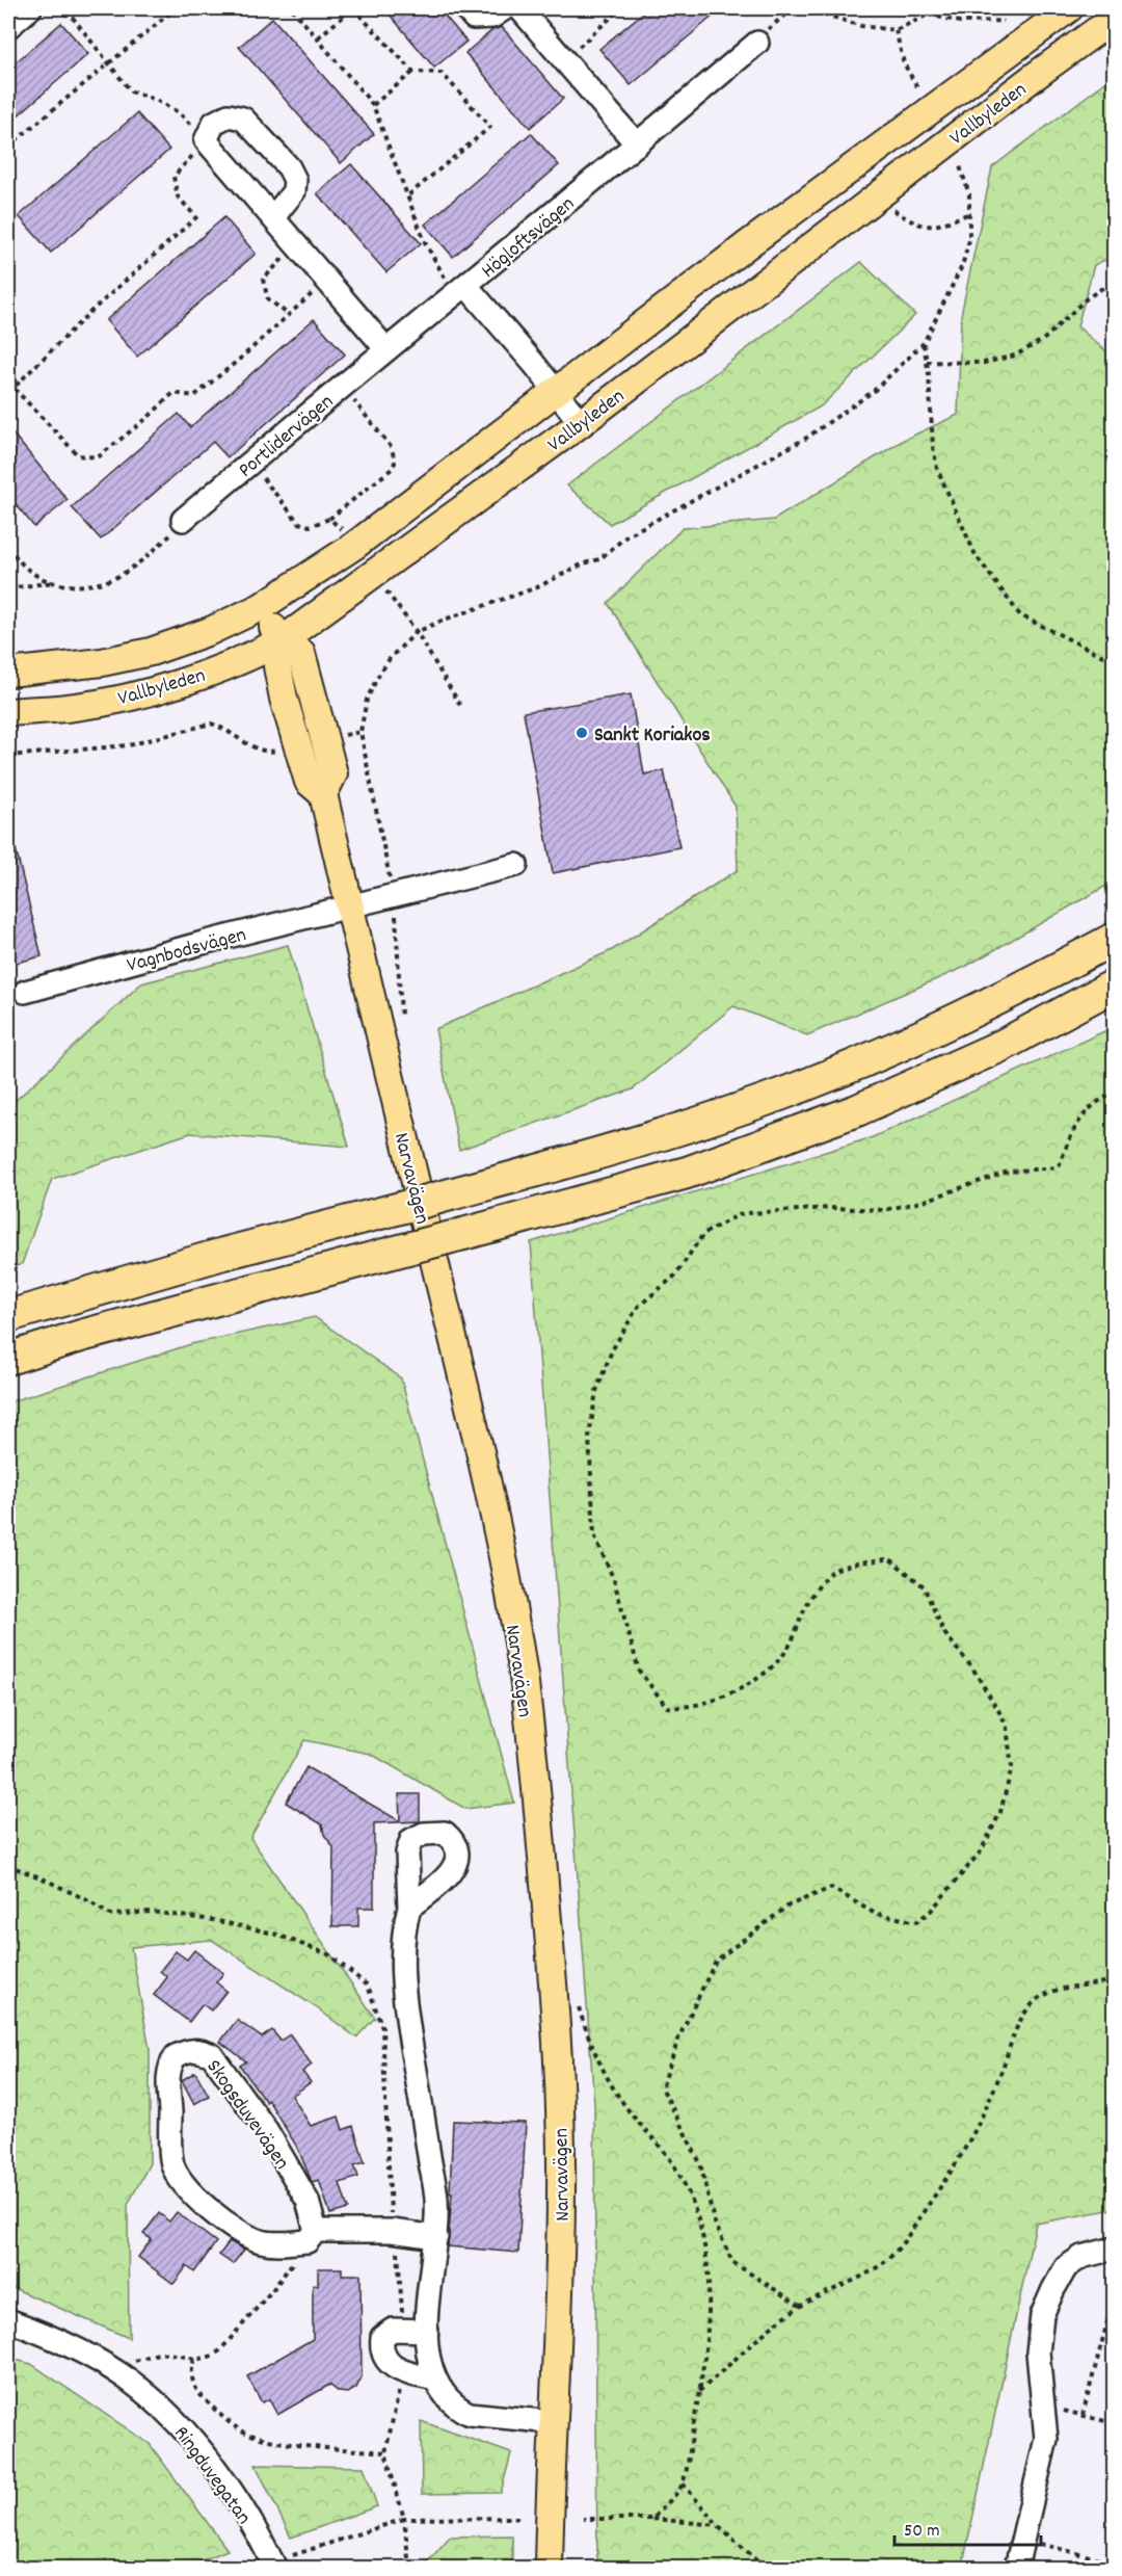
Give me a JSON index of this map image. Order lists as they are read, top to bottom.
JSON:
{
  "streets": {
    "main road": ["Vallbyleden", "Narvavägen"],
    "street": [
      "Högloftsvägen",
      "Portlidervägen",
      "Vagnbodsvägen",
      "Skogsduvevägen",
      "Ringduvegatan"
    ]
  },
  "crossings": [
    ["Vallbyleden", "Högloftsvägen"],
    ["Vallbyleden", "Narvavägen"],
    ["Högloftsvägen", "Portlidervägen"],
    ["Vagnbodsvägen", "Narvavägen"]
  ],
  "places": ["Sankt Koriakos"],
  "scale_bar": "50 m"
}
